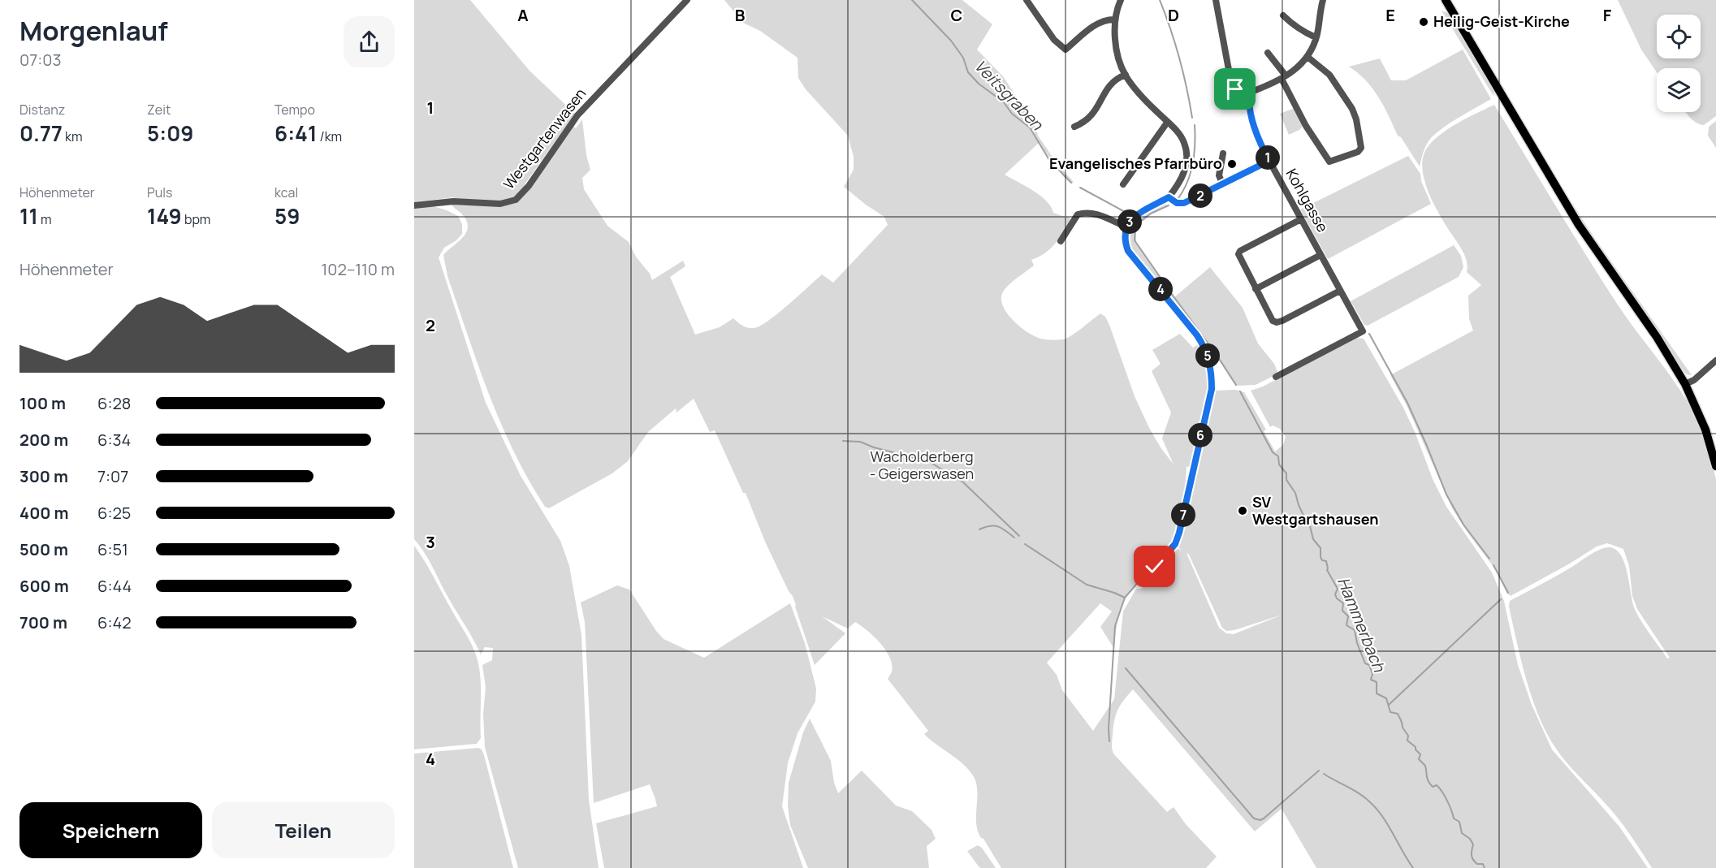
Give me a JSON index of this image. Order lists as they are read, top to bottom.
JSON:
{
  "streets": {
    "street": ["Westgartenwasen", "Kohlgasse"]
  },
  "water": ["Veitsgraben", "Hammerbach"],
  "parks": ["Wacholderberg - Geigerswasen"],
  "places": ["Heilig-Geist-Kirche", "Evangelisches Pfarrbüro", "SV Westgartshausen"],
  "page": {
    "heading": ["Morgenlauf", "07:03"],
    "stats": [
      ["Distanz", "0.77 km"],
      ["Zeit", "5:09"],
      ["Tempo", "6:41 /km"],
      ["Höhenmeter", "11 m"],
      ["Puls", "149 bpm"],
      ["kcal", "59"]
    ],
    "pins": [
      "1",
      "2",
      "3",
      "4",
      "5",
      "6",
      "7"
    ],
    "chart": ["Höhenmeter", "102–110 m"],
    "list": [
      {
        "name": "100 m",
        "note": "6:28"
      },
      {
        "name": "200 m",
        "note": "6:34"
      },
      {
        "name": "300 m",
        "note": "7:07"
      },
      {
        "name": "400 m",
        "note": "6:25"
      },
      {
        "name": "500 m",
        "note": "6:51"
      },
      {
        "name": "600 m",
        "note": "6:44"
      },
      {
        "name": "700 m",
        "note": "6:42"
      }
    ],
    "buttons": ["Speichern", "Teilen"]
  },
  "grid": {
    "columns": [
      "A",
      "B",
      "C",
      "D",
      "E",
      "F"
    ],
    "rows": [
      "1",
      "2",
      "3",
      "4"
    ]
  }
}
